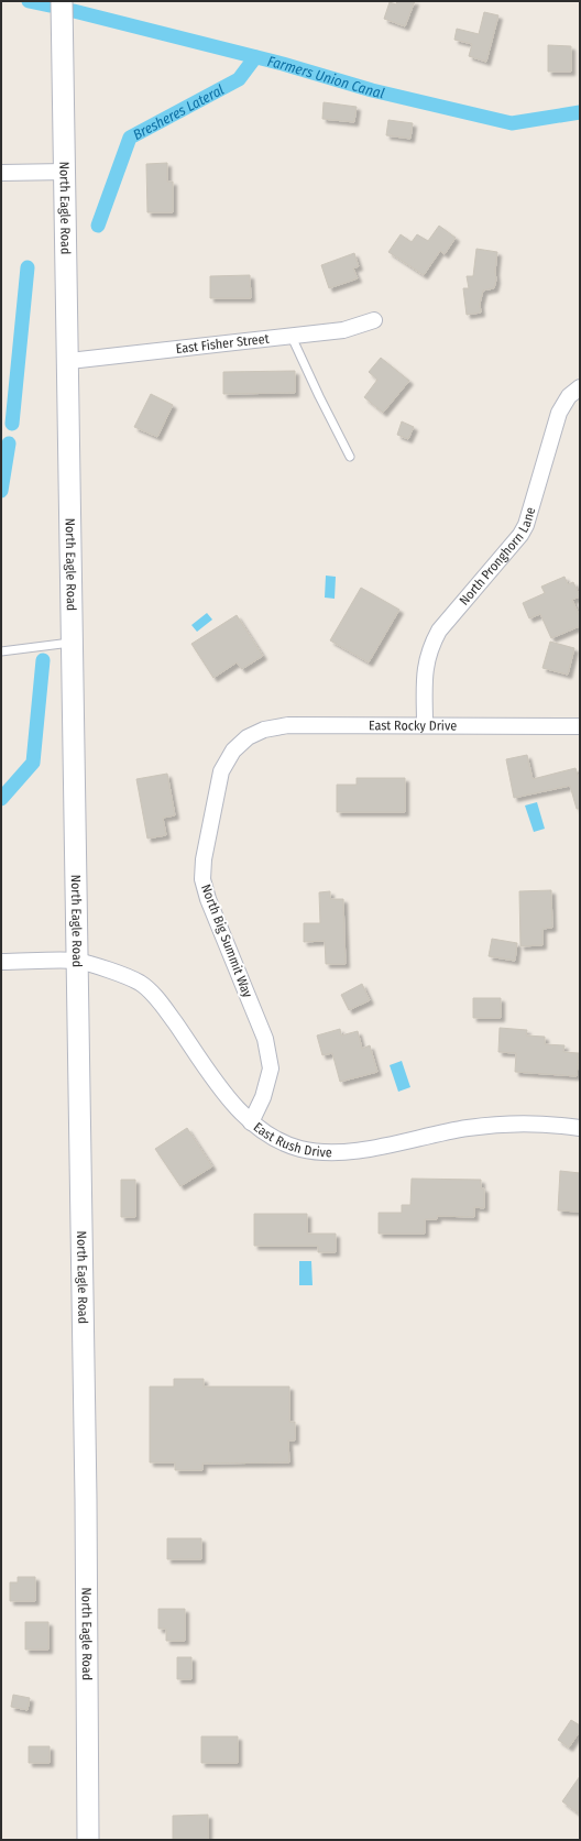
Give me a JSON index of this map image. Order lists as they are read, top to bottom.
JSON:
{
  "streets": {
    "main road": ["North Eagle Road"],
    "street": [
      "East Fisher Street",
      "North Pronghorn Lane",
      "East Rocky Drive",
      "North Big Summit Way",
      "East Rush Drive"
    ]
  },
  "crossings": [
    ["North Eagle Road", "East Fisher Street"],
    ["North Eagle Road", "East Rush Drive"],
    ["North Pronghorn Lane", "East Rocky Drive"],
    ["East Rocky Drive", "North Big Summit Way"],
    ["North Big Summit Way", "East Rush Drive"]
  ],
  "water": ["Farmers Union Canal", "Bresheres Lateral"]
}
